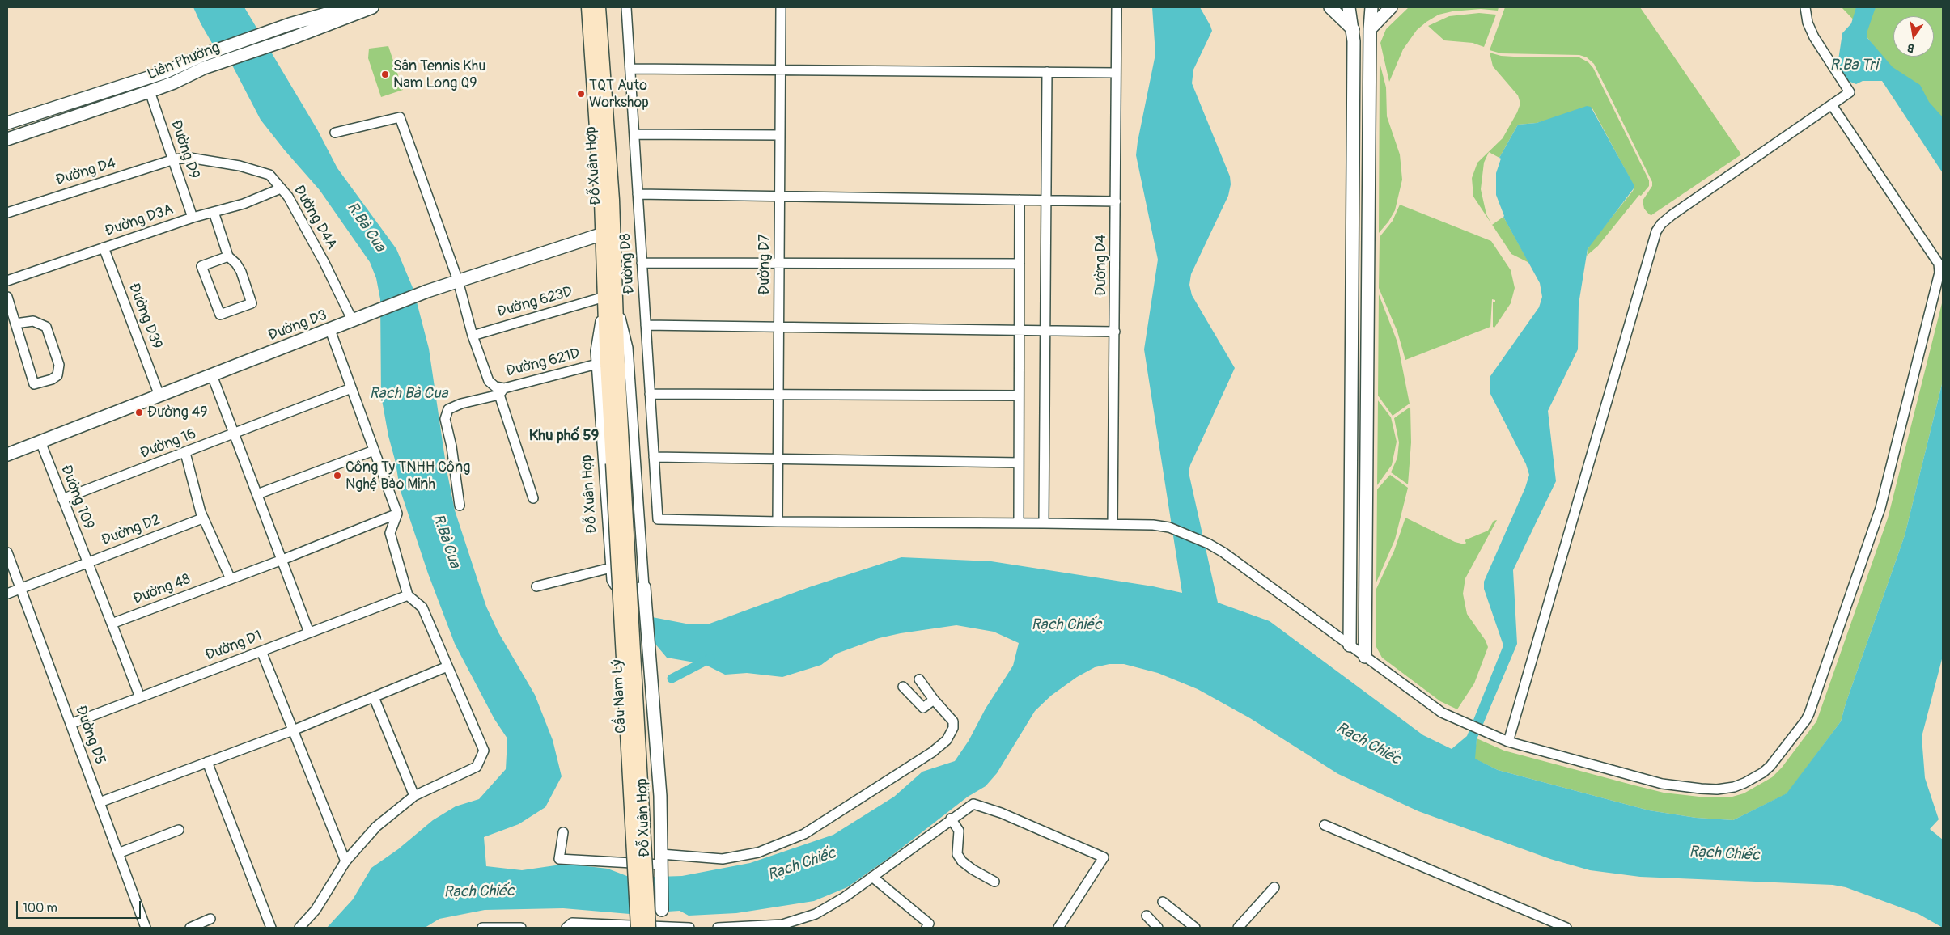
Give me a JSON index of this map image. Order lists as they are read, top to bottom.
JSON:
{
  "streets": {
    "main road": ["Đỗ Xuân Hợp", "Cầu Nam Lý"],
    "street": [
      "Liên Phường",
      "Đường D9",
      "Đường D4",
      "Đường D4A",
      "Đường D3A",
      "Đường D8",
      "Đường D7",
      "Đường 623D",
      "Đường D39",
      "Đường D3",
      "Đường 621D",
      "Đường 16",
      "Đường 109",
      "Đường D2",
      "Đường 48",
      "Đường D1",
      "Đường D5"
    ]
  },
  "crossings": [
    ["Liên Phường", "Đường D9"],
    ["Đường D9", "Đường D4"],
    ["Đường D9", "Đường D4A"],
    ["Đường D9", "Đường D3A"],
    ["Đỗ Xuân Hợp", "Đường 623D"],
    ["Đỗ Xuân Hợp", "Đường D3"],
    ["Đỗ Xuân Hợp", "Đường 621D"],
    ["Đỗ Xuân Hợp", "Cầu Nam Lý"],
    ["Đường D4", "Đường D4A"],
    ["Đường D4A", "Đường D3A"],
    ["Đường D4A", "Đường D3"],
    ["Đường D3A", "Đường D39"],
    ["Đường D8", "Đường D7"],
    ["Đường D39", "Đường D3"],
    ["Đường D3", "Đường 109"],
    ["Đường 16", "Đường 109"],
    ["Đường 109", "Đường D2"],
    ["Đường D2", "Đường D5"],
    ["Đường D1", "Đường D5"]
  ],
  "districts": ["Khu phố 59"],
  "water": [
    "R.Ba Tri",
    "R.Bà Cua",
    "Rạch Bà Cua",
    "Rạch Chiếc"
  ],
  "places": [
    "Sân Tennis Khu Nam Long Q9",
    "TQT Auto Workshop",
    "Đường 49",
    "Công Ty TNHH Công Nghệ Bảo Minh"
  ],
  "scale_bar": "100 m",
  "north": "bottom"
}
